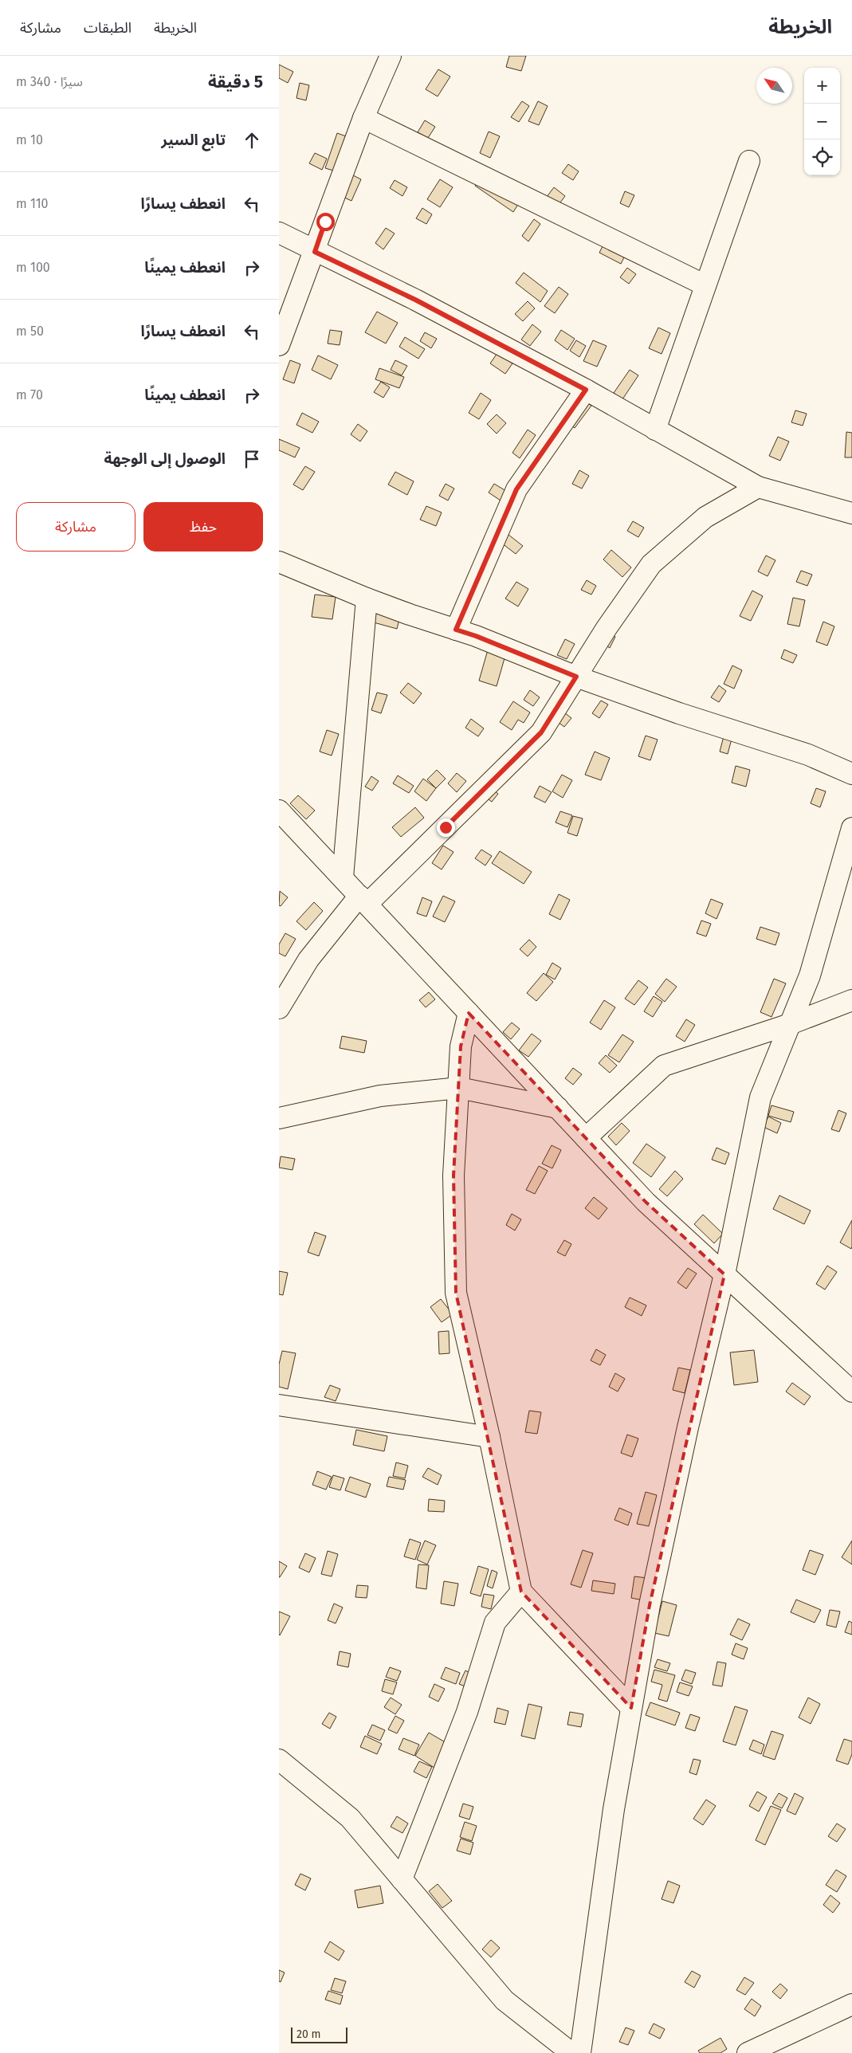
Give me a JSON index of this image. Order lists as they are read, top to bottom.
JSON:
{
  "scale_bar": "20 m",
  "north": "top left",
  "page": {
    "header": "الخريطة",
    "nav": ["الخريطة", "الطبقات", "مشاركة"],
    "heading": ["5 دقيقة", "سيرًا · 340 m"],
    "map_buttons": ["+", "−"],
    "list": [
      ["تابع السير", "10 m"],
      ["انعطف يسارًا", "110 m"],
      ["انعطف يمينًا", "100 m"],
      ["انعطف يسارًا", "50 m"],
      ["انعطف يمينًا", "70 m"],
      "الوصول إلى الوجهة"
    ],
    "buttons": ["حفظ", "مشاركة"],
    "scale": "20 m"
  }
}
